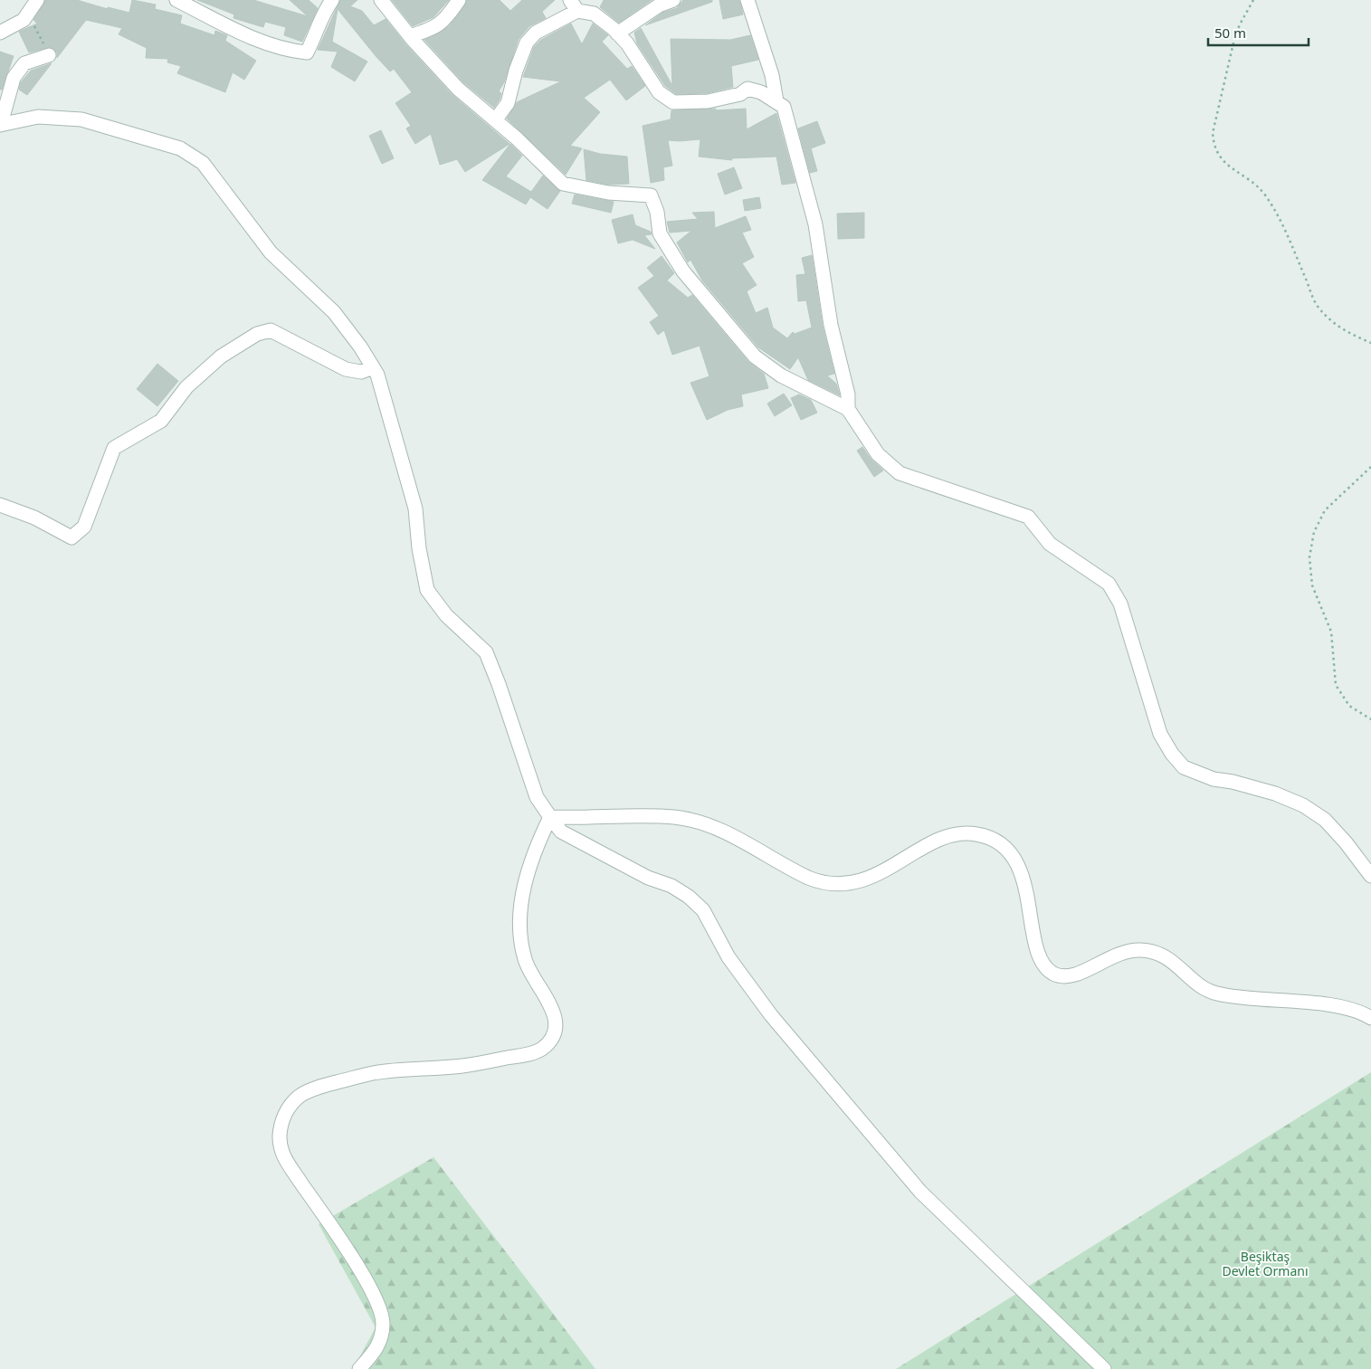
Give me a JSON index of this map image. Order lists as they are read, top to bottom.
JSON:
{
  "parks": ["Beşiktaş Devlet Ormanı"],
  "scale_bar": "50 m"
}
